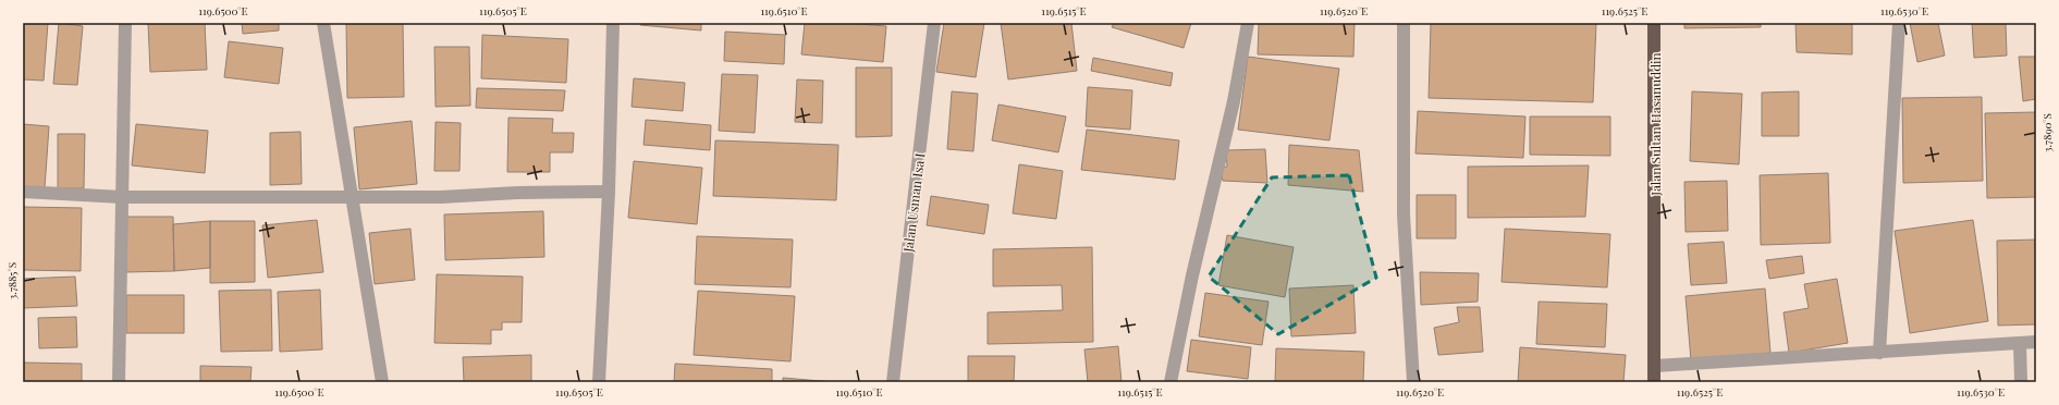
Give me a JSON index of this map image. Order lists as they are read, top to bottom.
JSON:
{
  "streets": {
    "highway": ["Jalan Sultan Hasanuddin"],
    "street": ["Jalan Usman Isa I"]
  },
  "coordinates": [
    "119.6500°E",
    "119.6505°E",
    "119.6510°E",
    "119.6515°E",
    "119.6520°E",
    "119.6525°E",
    "119.6530°E",
    "3.7890°S",
    "3.7885°S"
  ]
}
